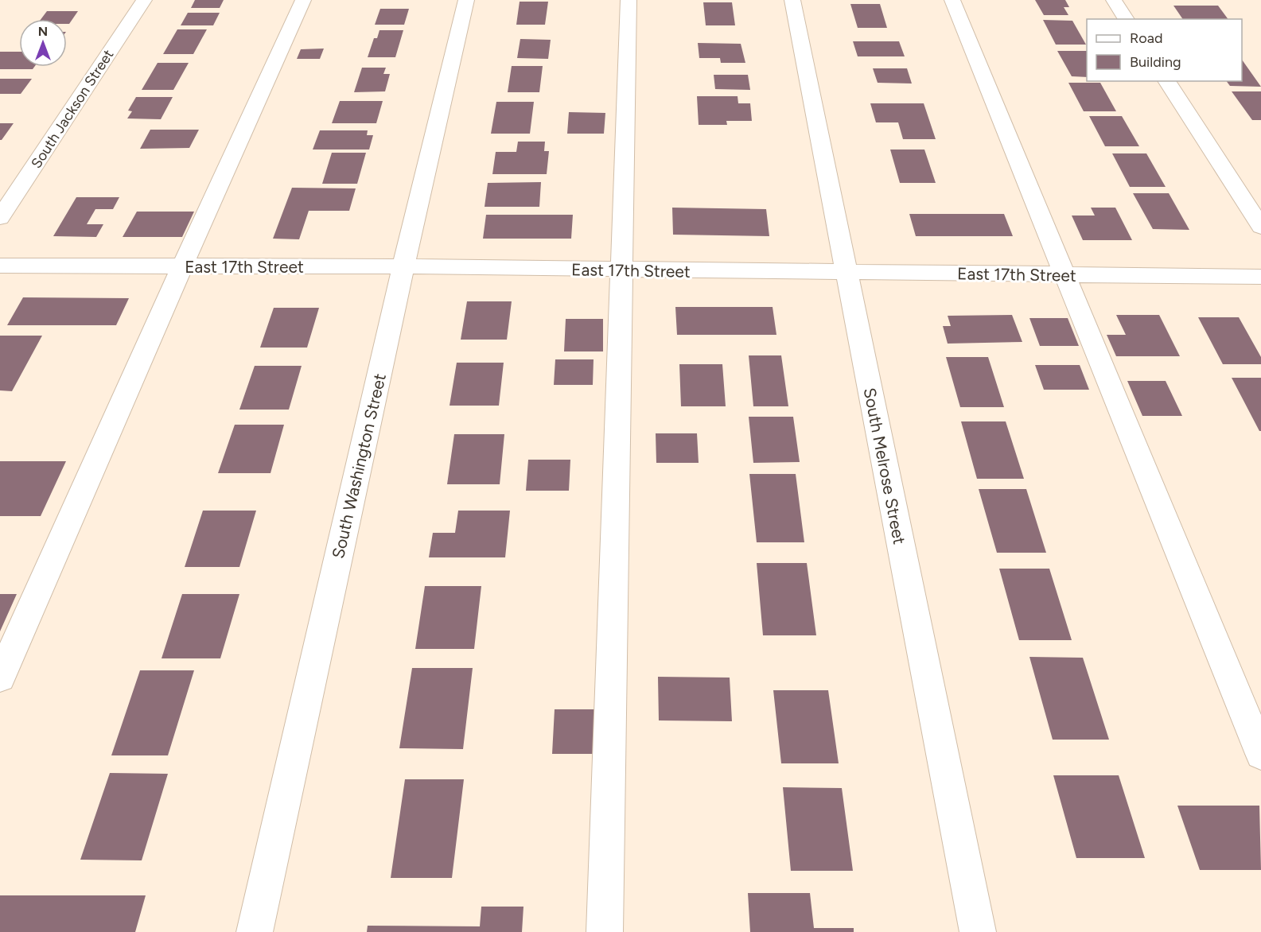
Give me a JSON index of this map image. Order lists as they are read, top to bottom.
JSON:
{
  "streets": {
    "street": [
      "South Jackson Street",
      "East 17th Street",
      "South Washington Street",
      "South Melrose Street"
    ]
  },
  "crossings": [
    ["East 17th Street", "South Washington Street"],
    ["East 17th Street", "South Melrose Street"]
  ],
  "legend": ["Road", "Building"],
  "north": "top"
}
